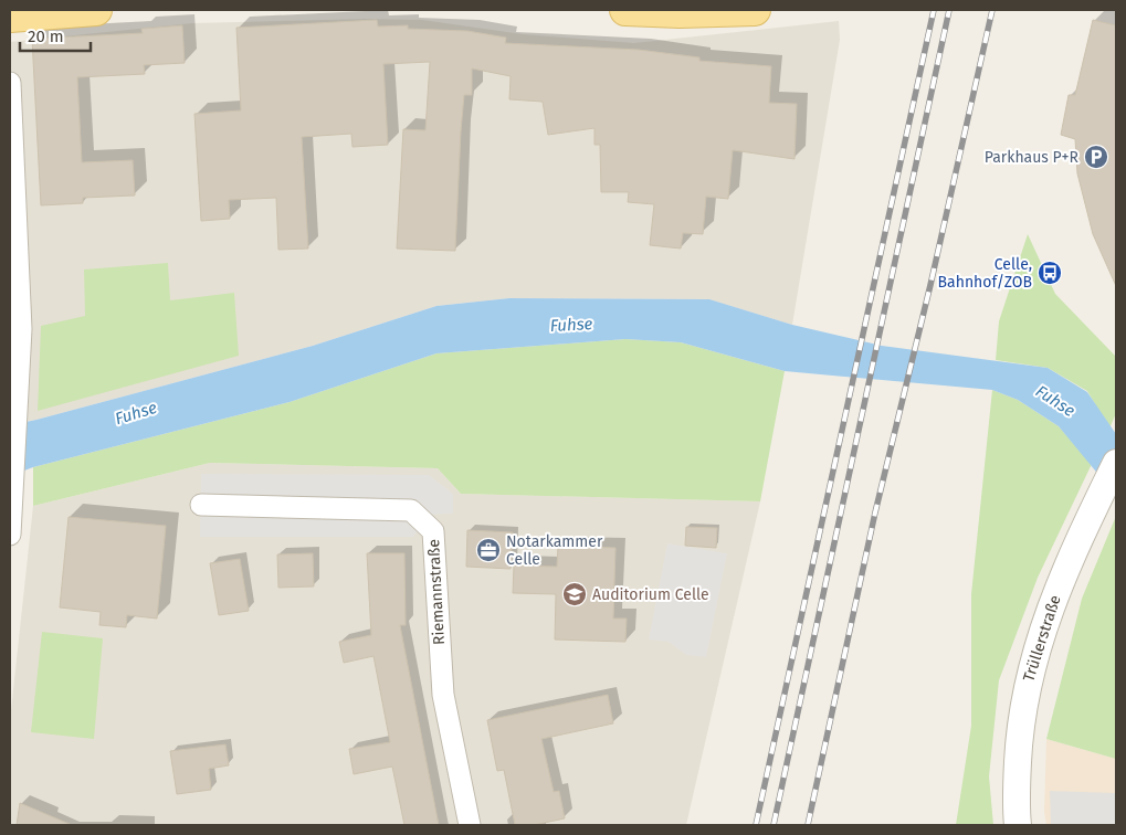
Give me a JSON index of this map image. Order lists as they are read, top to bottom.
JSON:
{
  "streets": {
    "street": ["Riemannstraße", "Trüllerstraße"]
  },
  "water": ["Fuhse"],
  "places": {
    "parking": ["Parkhaus P+R"],
    "bus stop": ["Celle, Bahnhof/ZOB"],
    "office": ["Notarkammer Celle"],
    "school or university": ["Auditorium Celle"]
  },
  "scale_bar": "20 m"
}
